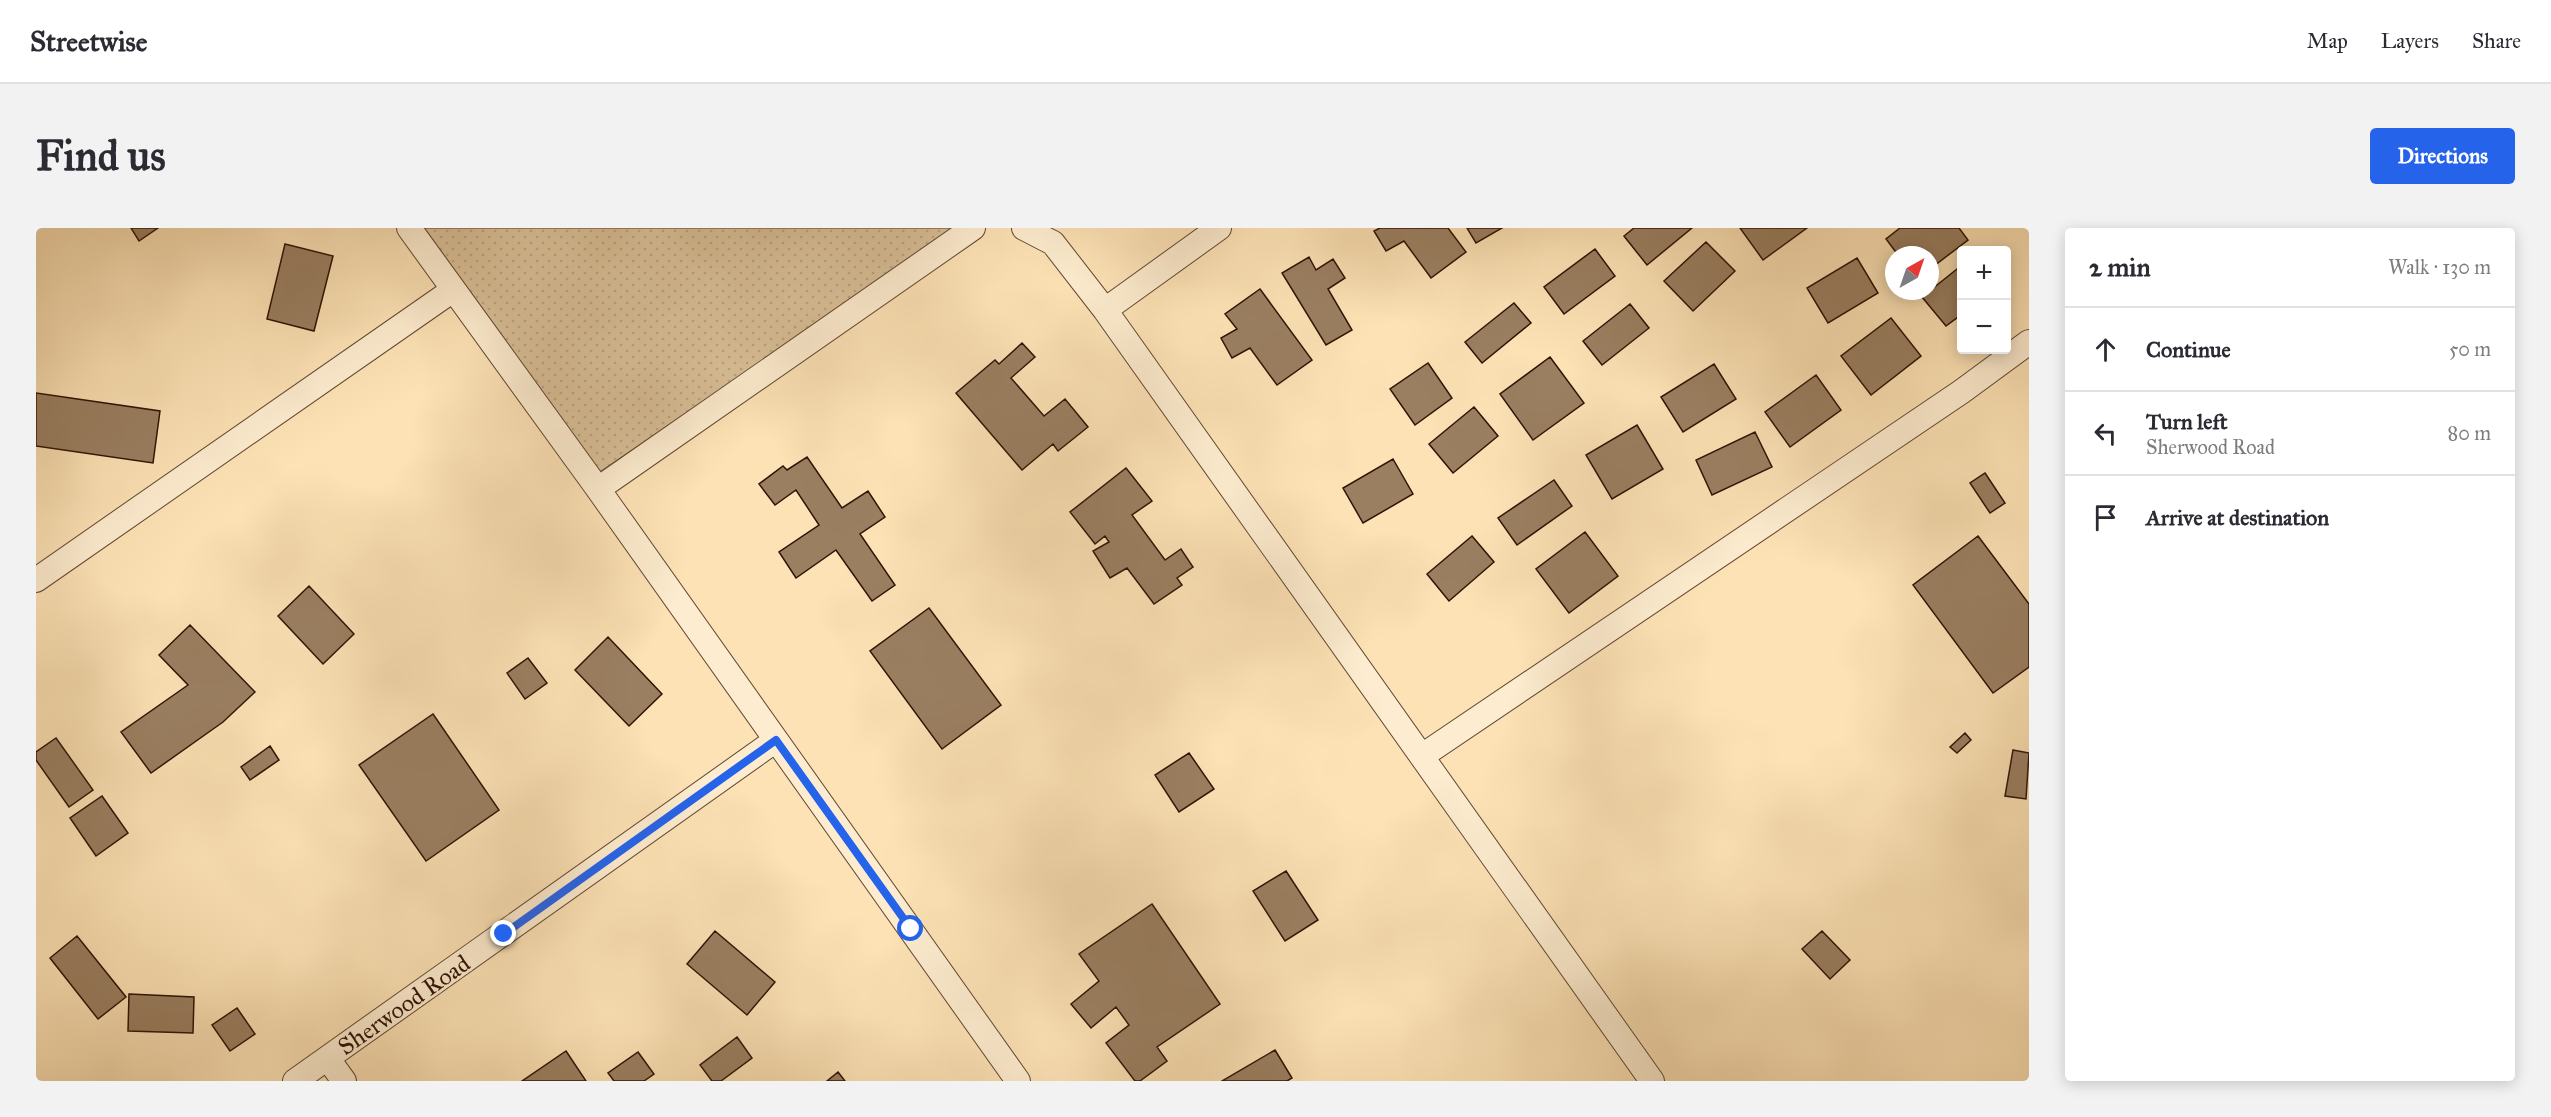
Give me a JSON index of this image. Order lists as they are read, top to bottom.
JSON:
{
  "streets": {
    "street": ["Sherwood Road"]
  },
  "north": "top right",
  "page": {
    "header": "Streetwise",
    "nav": ["Map", "Layers", "Share"],
    "buttons": "Directions",
    "title": "Find us",
    "heading": ["2 min", "Walk · 130 m"],
    "map_buttons": ["+", "−"],
    "list": [
      ["Continue", "50 m"],
      ["Turn left", "Sherwood Road", "80 m"],
      "Arrive at destination"
    ]
  }
}
